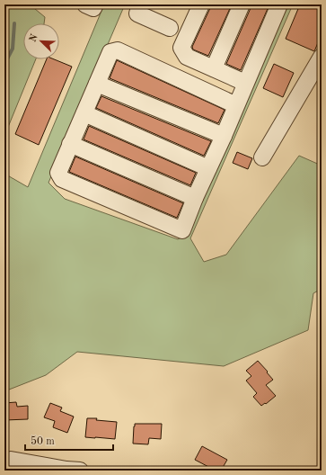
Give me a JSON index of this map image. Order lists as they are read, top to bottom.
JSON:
{
  "scale_bar": "50 m",
  "north": "top left"
}
